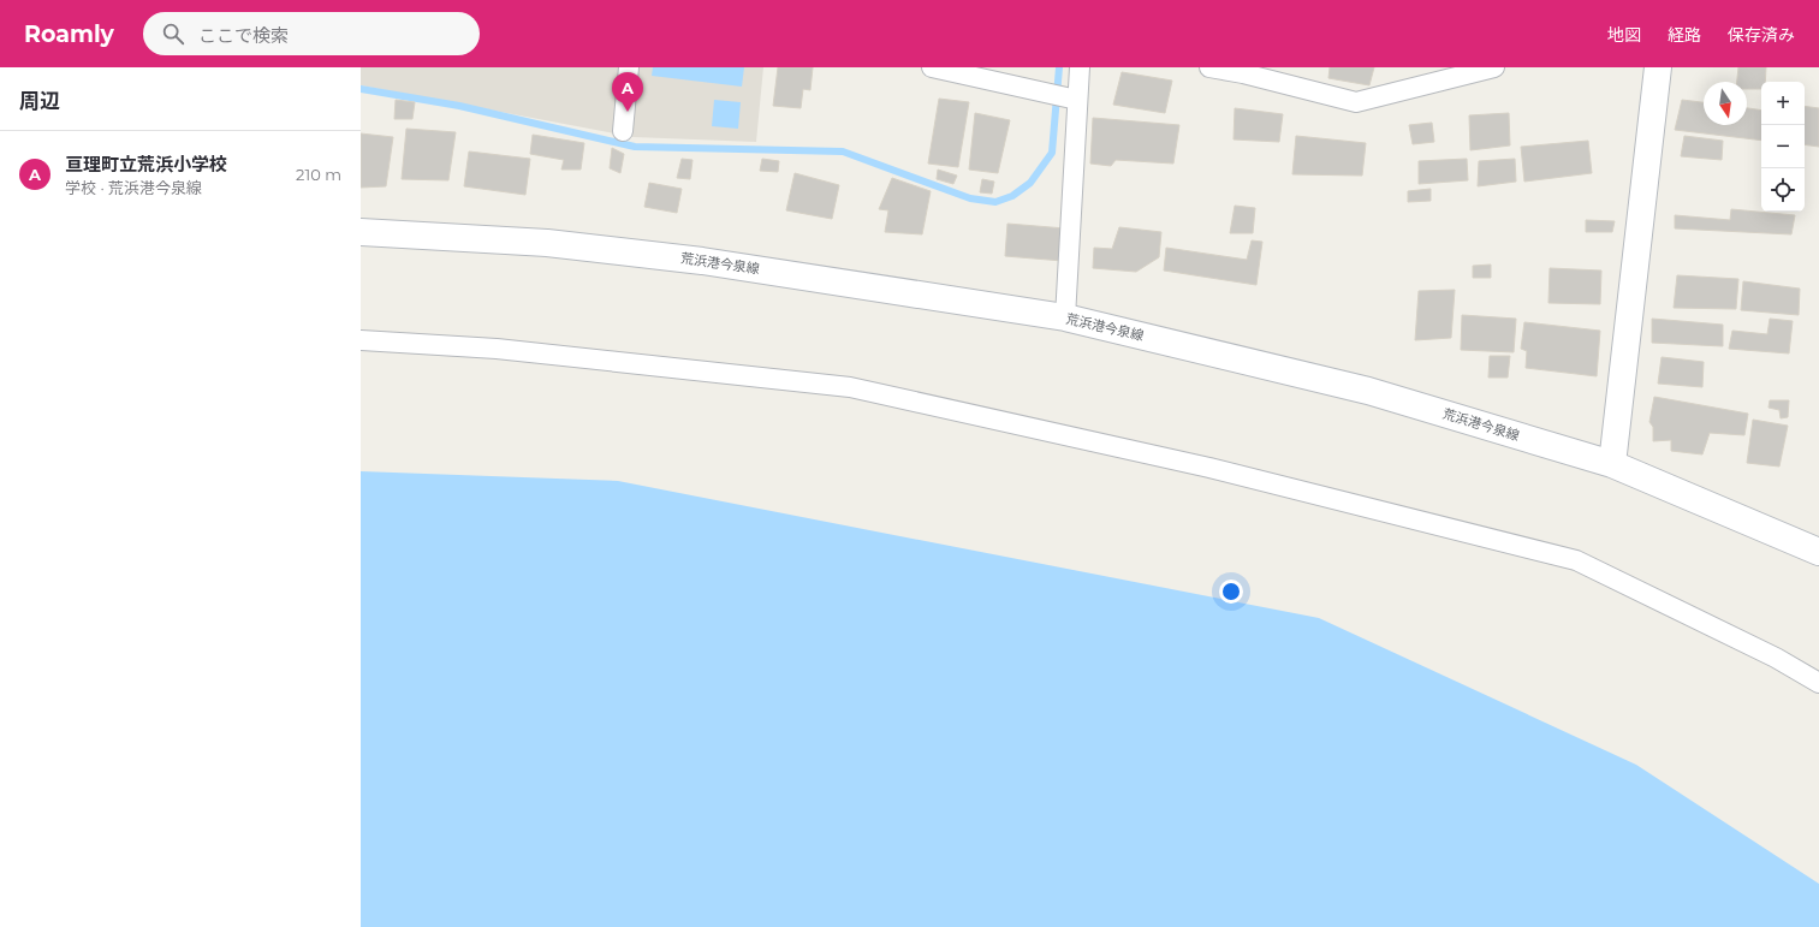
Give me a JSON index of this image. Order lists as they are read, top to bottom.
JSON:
{
  "streets": {
    "main road": ["荒浜港今泉線"]
  },
  "north": "bottom",
  "page": {
    "header": "Roamly",
    "search": "ここで検索",
    "nav": ["地図", "経路", "保存済み"],
    "heading": "周辺",
    "pins": "A",
    "map_buttons": ["+", "−"],
    "list": [
      {
        "mark": "A",
        "name": "亘理町立荒浜小学校",
        "note": "学校 · 荒浜港今泉線",
        "value": "210 m"
      }
    ]
  }
}
